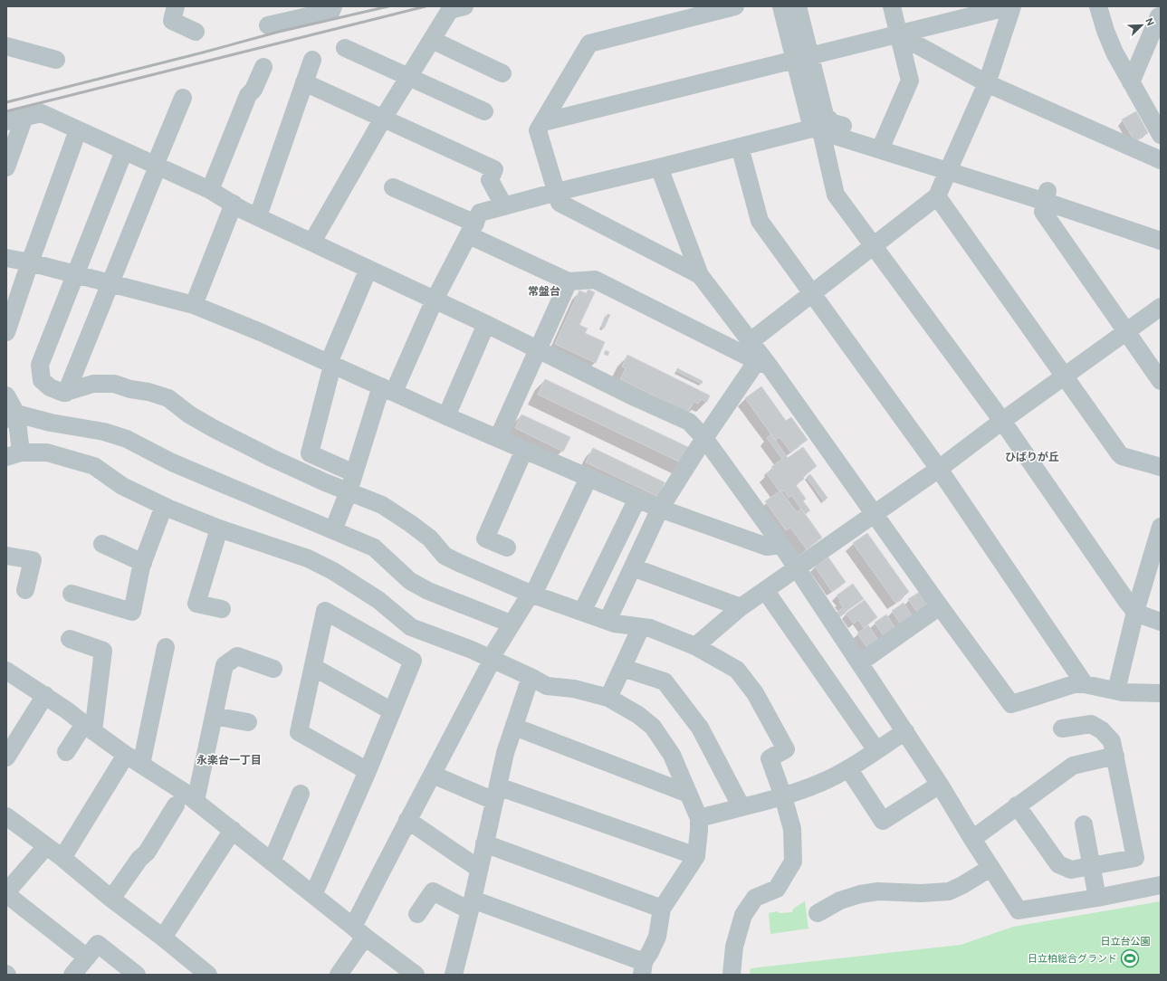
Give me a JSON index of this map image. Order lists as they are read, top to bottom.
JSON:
{
  "districts": ["常盤台", "ひばりが丘", "永楽台一丁目"],
  "parks": ["日立台公園"],
  "places": {
    "sports": ["日立柏総合グランド"]
  },
  "north": "top right"
}
